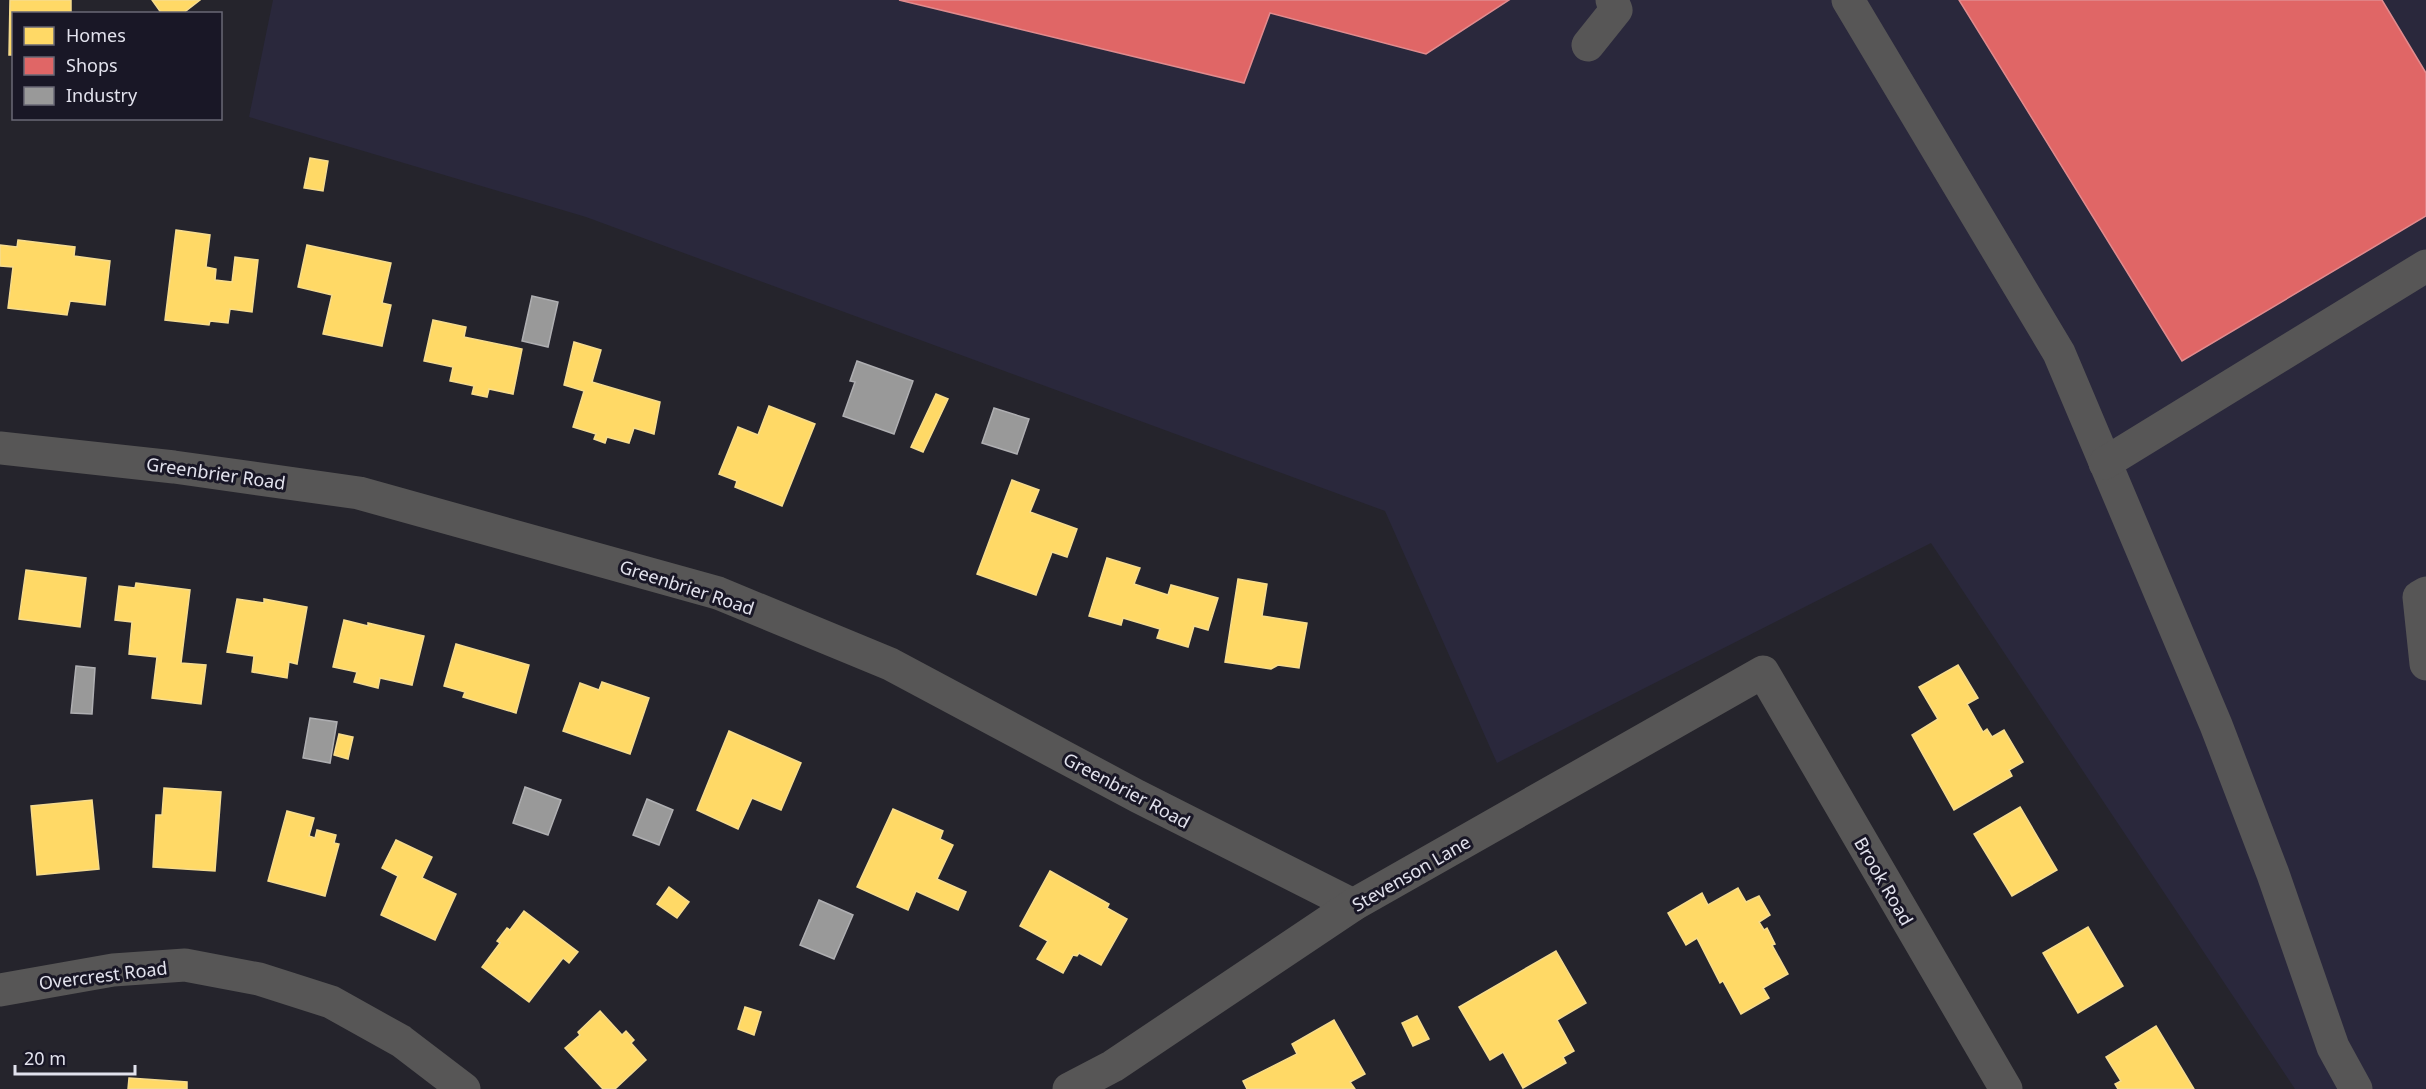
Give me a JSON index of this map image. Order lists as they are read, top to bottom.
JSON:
{
  "streets": {
    "street": [
      "Greenbrier Road",
      "Stevenson Lane",
      "Brook Road",
      "Overcrest Road"
    ]
  },
  "crossings": [
    ["Greenbrier Road", "Stevenson Lane"],
    ["Stevenson Lane", "Brook Road"]
  ],
  "legend": ["Homes", "Shops", "Industry"],
  "scale_bar": "20 m"
}
